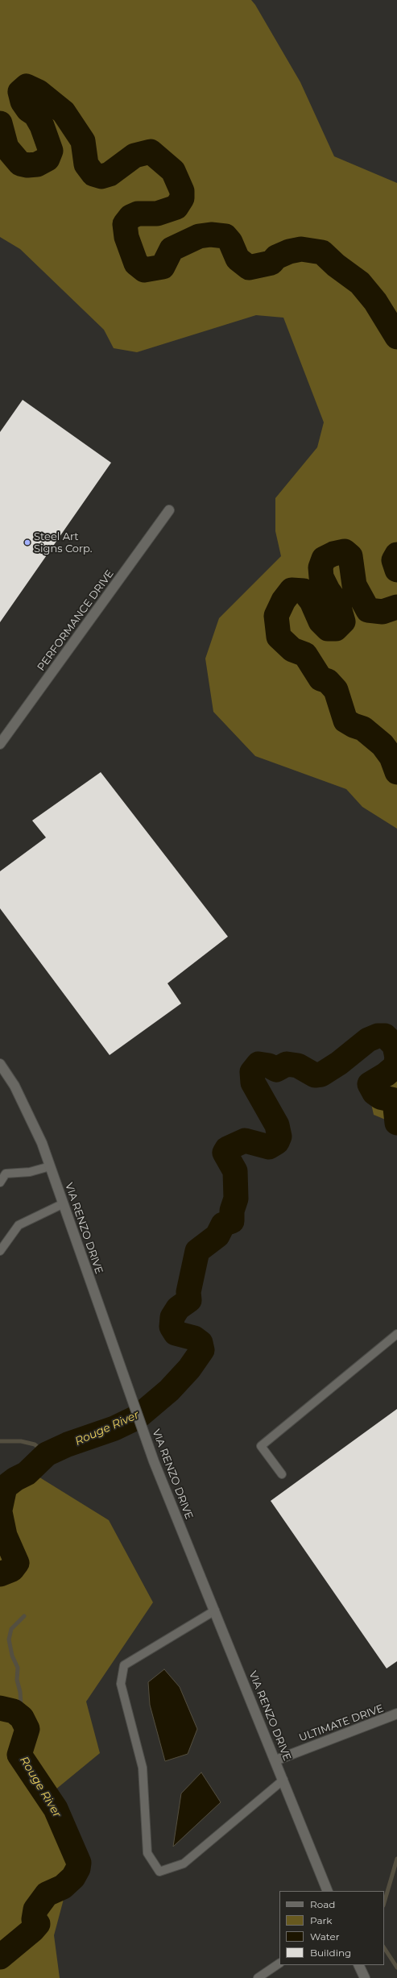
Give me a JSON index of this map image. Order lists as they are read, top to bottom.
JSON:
{
  "streets": {
    "street": ["PERFORMANCE DRIVE", "VIA RENZO DRIVE", "ULTIMATE DRIVE"]
  },
  "crossings": [
    ["VIA RENZO DRIVE", "ULTIMATE DRIVE"]
  ],
  "water": ["Rouge River"],
  "places": ["Steel Art Signs Corp."],
  "legend": [
    "Road",
    "Park",
    "Water",
    "Building"
  ]
}
